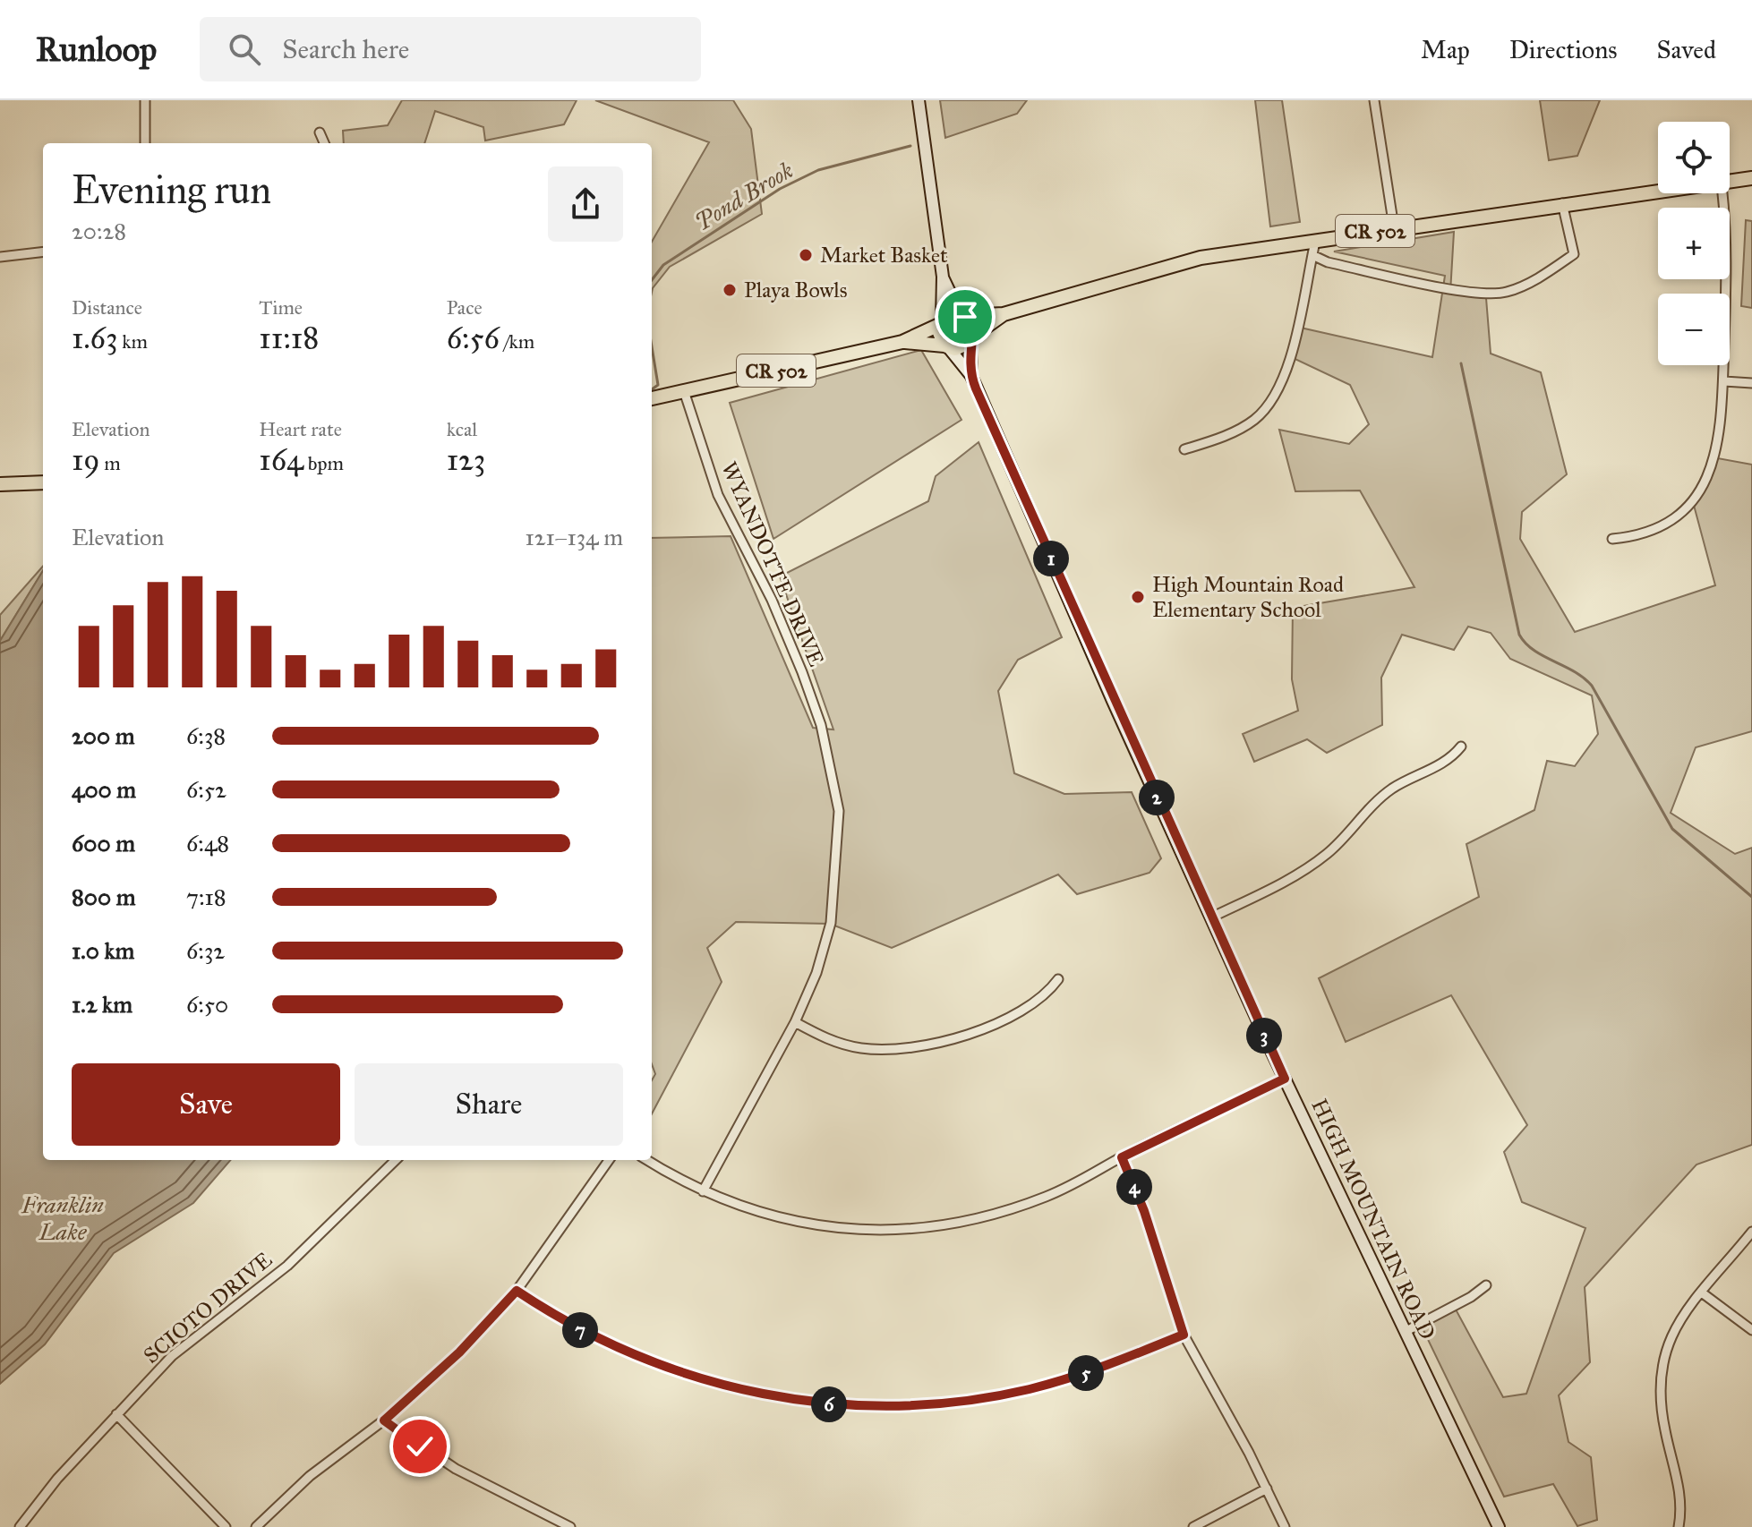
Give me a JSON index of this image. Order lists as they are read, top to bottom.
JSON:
{
  "streets": {
    "main road": ["CR 502", "HIGH MOUNTAIN ROAD"],
    "street": ["WYANDOTTE DRIVE", "SCIOTO DRIVE"]
  },
  "crossings": [
    ["CR 502", "WYANDOTTE DRIVE"],
    ["CR 502", "HIGH MOUNTAIN ROAD"]
  ],
  "water": ["Pond Brook", "Franklin Lake"],
  "places": ["Market Basket", "Playa Bowls", "High Mountain Road Elementary School"],
  "page": {
    "header": "Runloop",
    "search": "Search here",
    "nav": ["Map", "Directions", "Saved"],
    "map_buttons": ["+", "−"],
    "heading": ["Evening run", "20:28"],
    "stats": [
      ["Distance", "1.63 km"],
      ["Time", "11:18"],
      ["Pace", "6:56 /km"],
      ["Elevation", "19 m"],
      ["Heart rate", "164 bpm"],
      ["kcal", "123"]
    ],
    "chart": ["Elevation", "121–134 m"],
    "pins": [
      "1",
      "2",
      "3",
      "4",
      "7",
      "5",
      "6"
    ],
    "list": [
      {
        "name": "200 m",
        "note": "6:38"
      },
      {
        "name": "400 m",
        "note": "6:52"
      },
      {
        "name": "600 m",
        "note": "6:48"
      },
      {
        "name": "800 m",
        "note": "7:18"
      },
      {
        "name": "1.0 km",
        "note": "6:32"
      },
      {
        "name": "1.2 km",
        "note": "6:50"
      }
    ],
    "buttons": ["Save", "Share"]
  }
}
